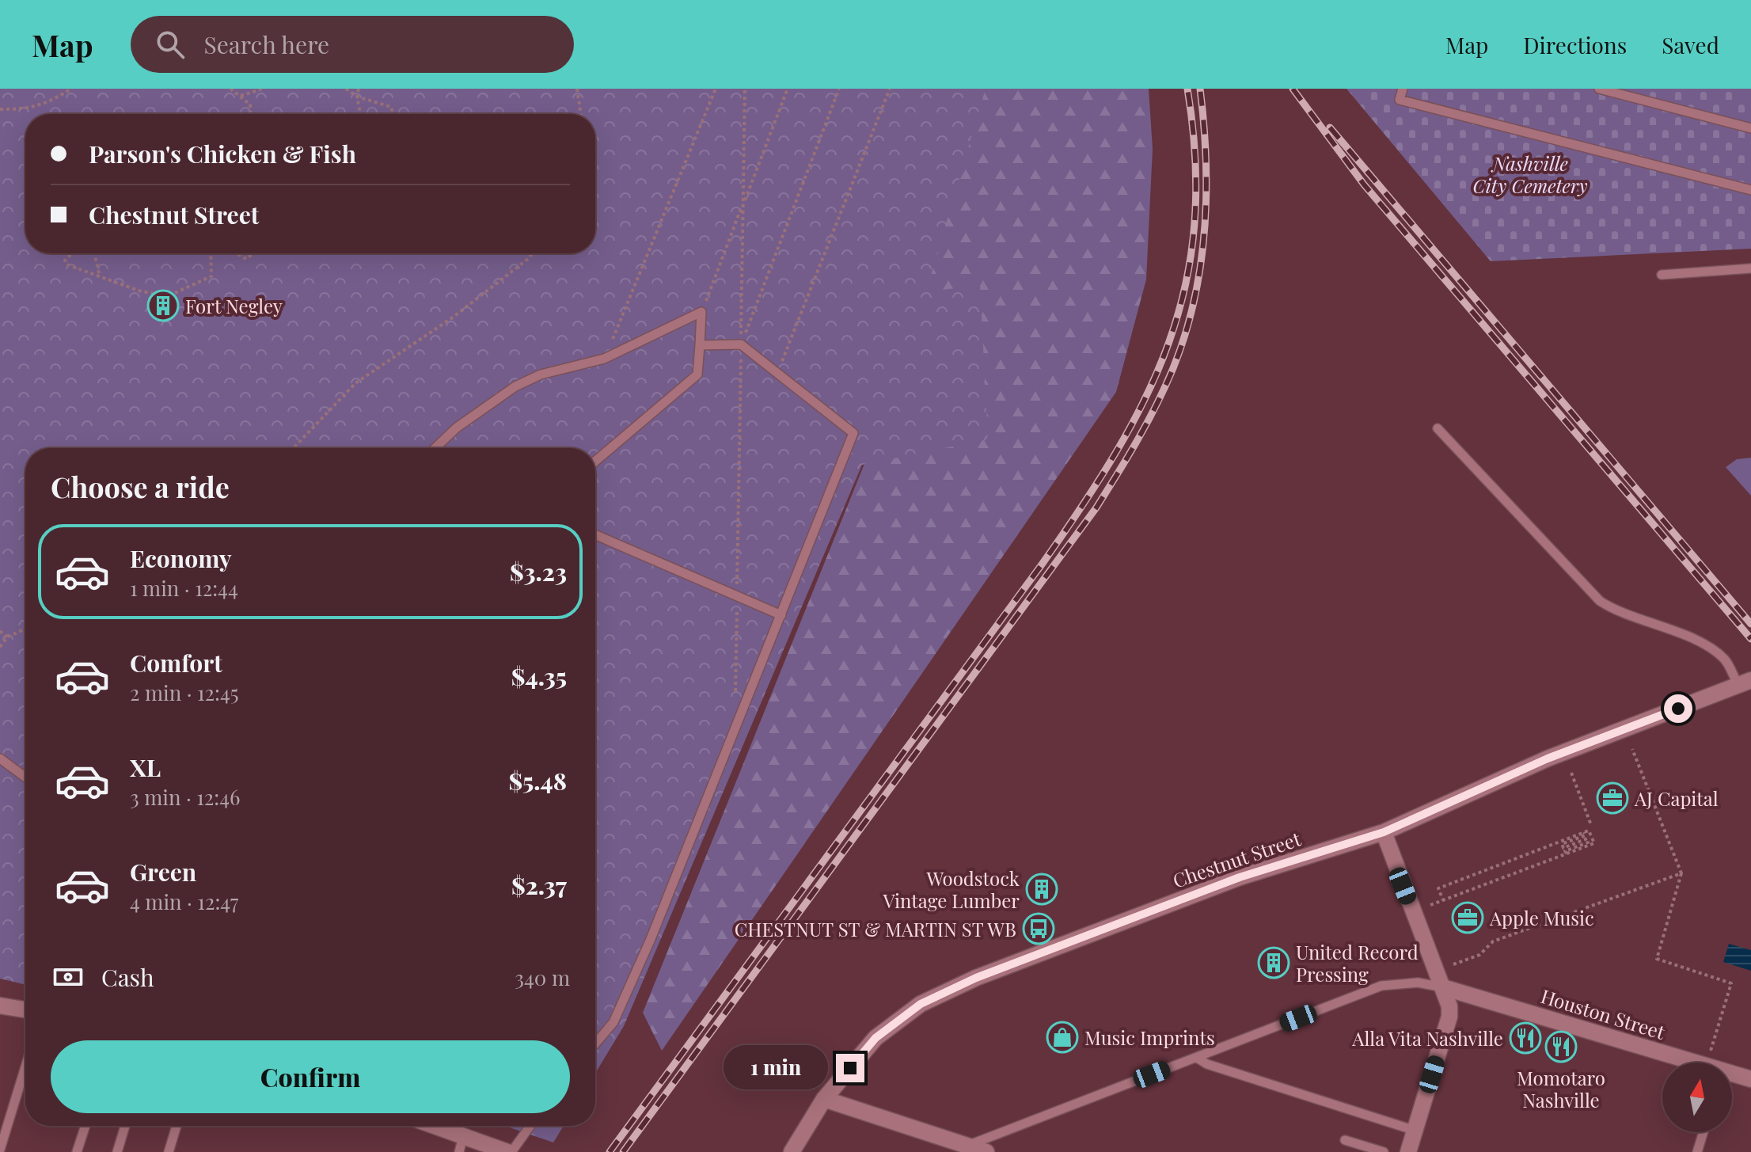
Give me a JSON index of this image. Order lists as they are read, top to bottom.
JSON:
{
  "streets": {
    "street": ["Chestnut Street", "Houston Street"]
  },
  "parks": ["Nashville City Cemetery"],
  "places": {
    "building": ["Fort Negley", "Woodstock Vintage Lumber", "United Record Pressing"],
    "office": ["AJ Capital", "Apple Music"],
    "bus stop": ["CHESTNUT ST & MARTIN ST WB"],
    "shop": ["Music Imprints"],
    "restaurant": ["Alla Vita Nashville", "Momotaro Nashville"]
  },
  "north": "top",
  "page": {
    "header": "Map",
    "search": "Search here",
    "nav": ["Map", "Directions", "Saved"],
    "banner": ["Parson's Chicken & Fish", "Chestnut Street"],
    "heading": "Choose a ride",
    "list": [
      {
        "name": "Economy",
        "note": "1 min · 12:44",
        "value": "$3.23"
      },
      {
        "name": "Comfort",
        "note": "2 min · 12:45",
        "value": "$4.35"
      },
      {
        "name": "XL",
        "note": "3 min · 12:46",
        "value": "$5.48"
      },
      {
        "name": "Green",
        "note": "4 min · 12:47",
        "value": "$2.37"
      }
    ],
    "pay": ["Cash", "340 m"],
    "buttons": "Confirm",
    "bubble": "1 min"
  }
}
